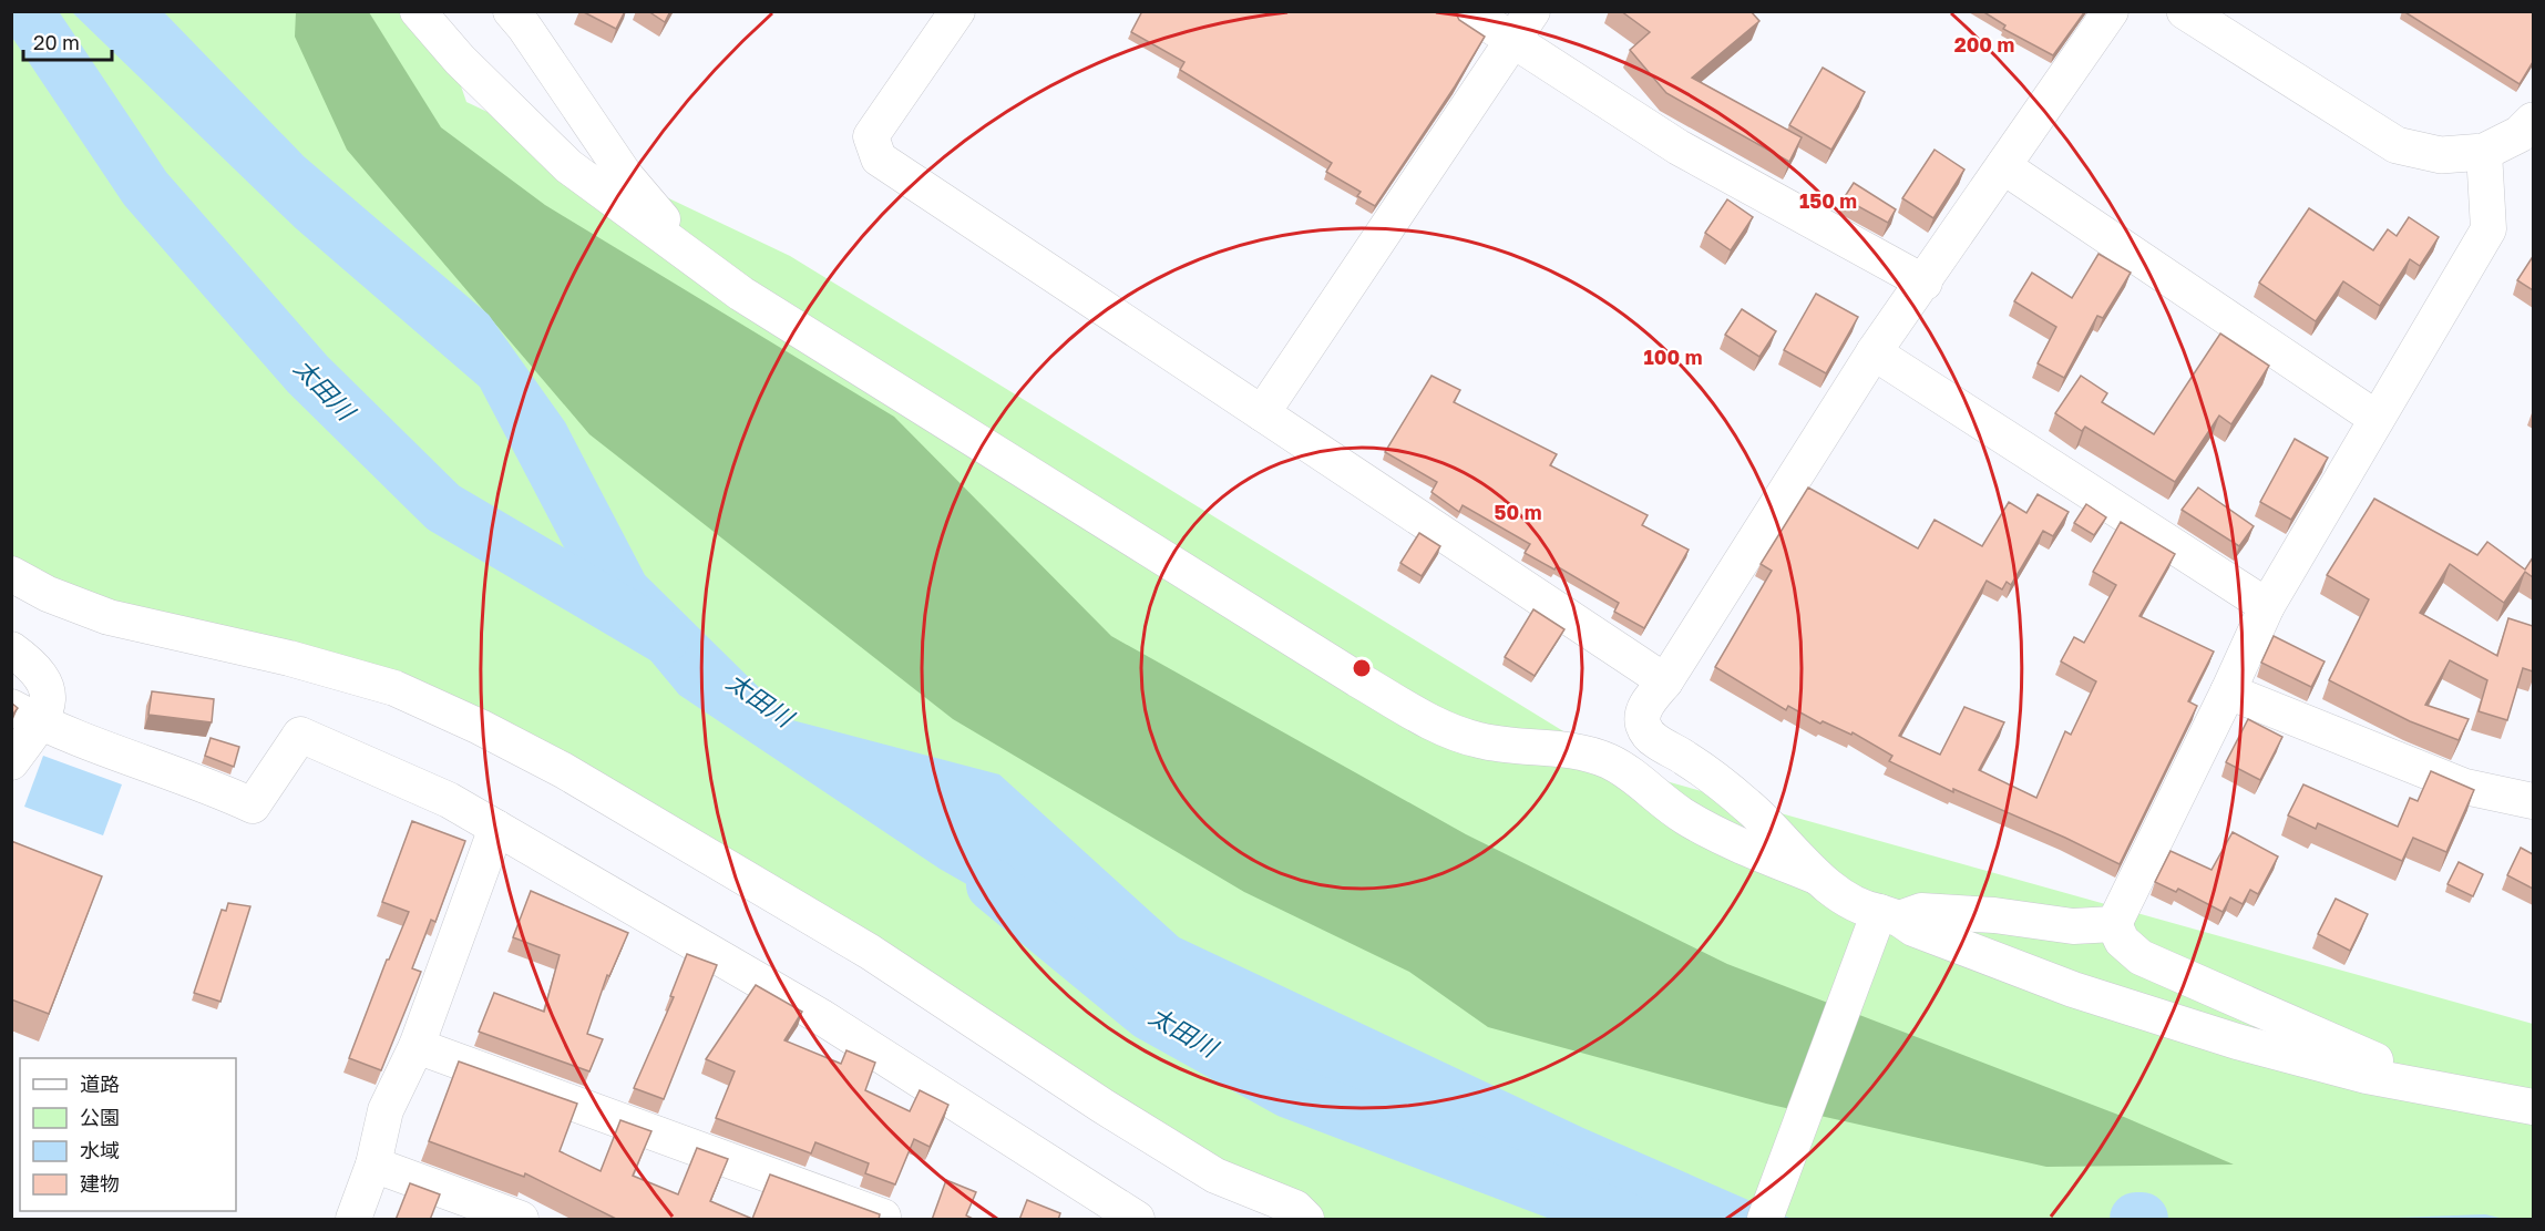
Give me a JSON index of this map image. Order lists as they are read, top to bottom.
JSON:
{
  "water": ["太田川"],
  "legend": [
    "道路",
    "公園",
    "水域",
    "建物"
  ],
  "scale_bar": "20 m",
  "rings": [
    "200 m",
    "150 m",
    "100 m",
    "50 m"
  ]
}
